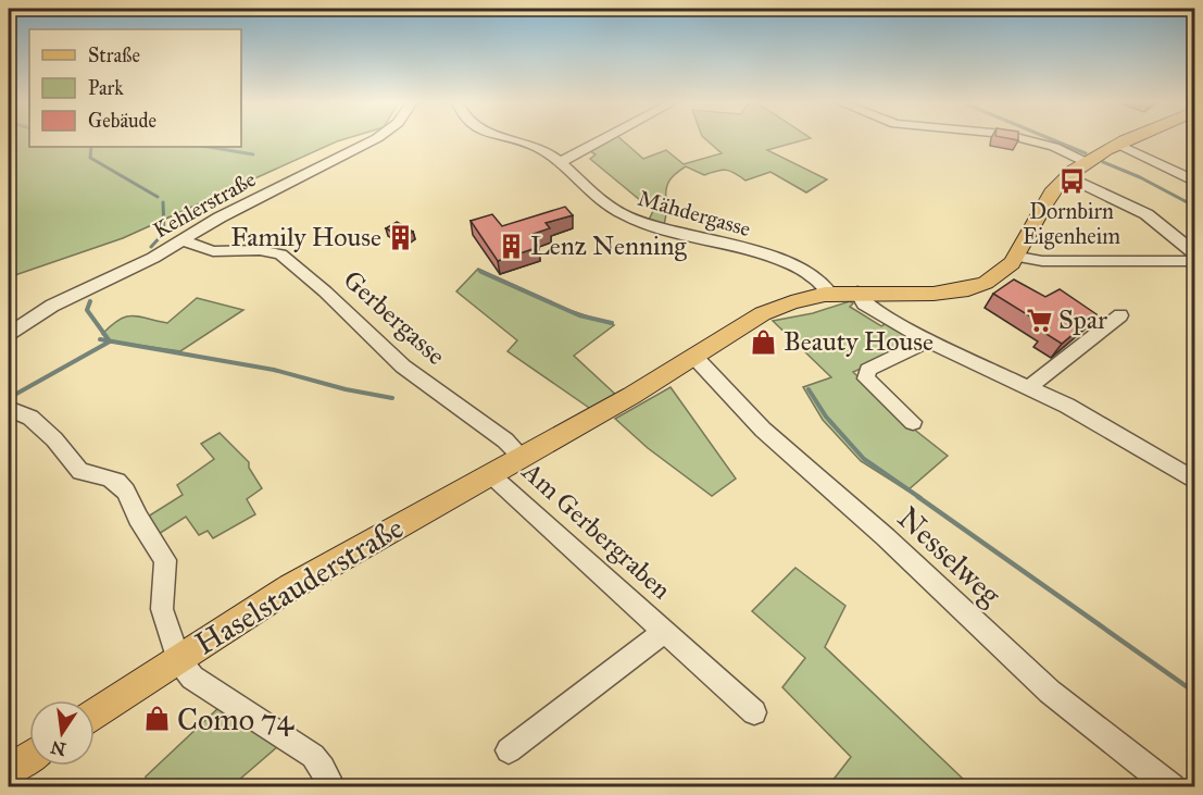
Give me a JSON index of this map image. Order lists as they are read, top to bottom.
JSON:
{
  "streets": {
    "main road": ["Haselstauderstraße"],
    "street": [
      "Kehlerstraße",
      "Mähdergasse",
      "Gerbergasse",
      "Am Gerbergraben",
      "Nesselweg"
    ]
  },
  "crossings": [
    ["Kehlerstraße", "Gerbergasse"],
    ["Mähdergasse", "Haselstauderstraße"],
    ["Gerbergasse", "Haselstauderstraße"],
    ["Am Gerbergraben", "Haselstauderstraße"],
    ["Nesselweg", "Haselstauderstraße"]
  ],
  "places": {
    "bus stop": ["Dornbirn Eigenheim"],
    "building": ["Family House", "Lenz Nenning"],
    "supermarket": ["Spar"],
    "shop": ["Beauty House", "Como 74"]
  },
  "legend": ["Straße", "Park", "Gebäude"],
  "north": "bottom"
}
